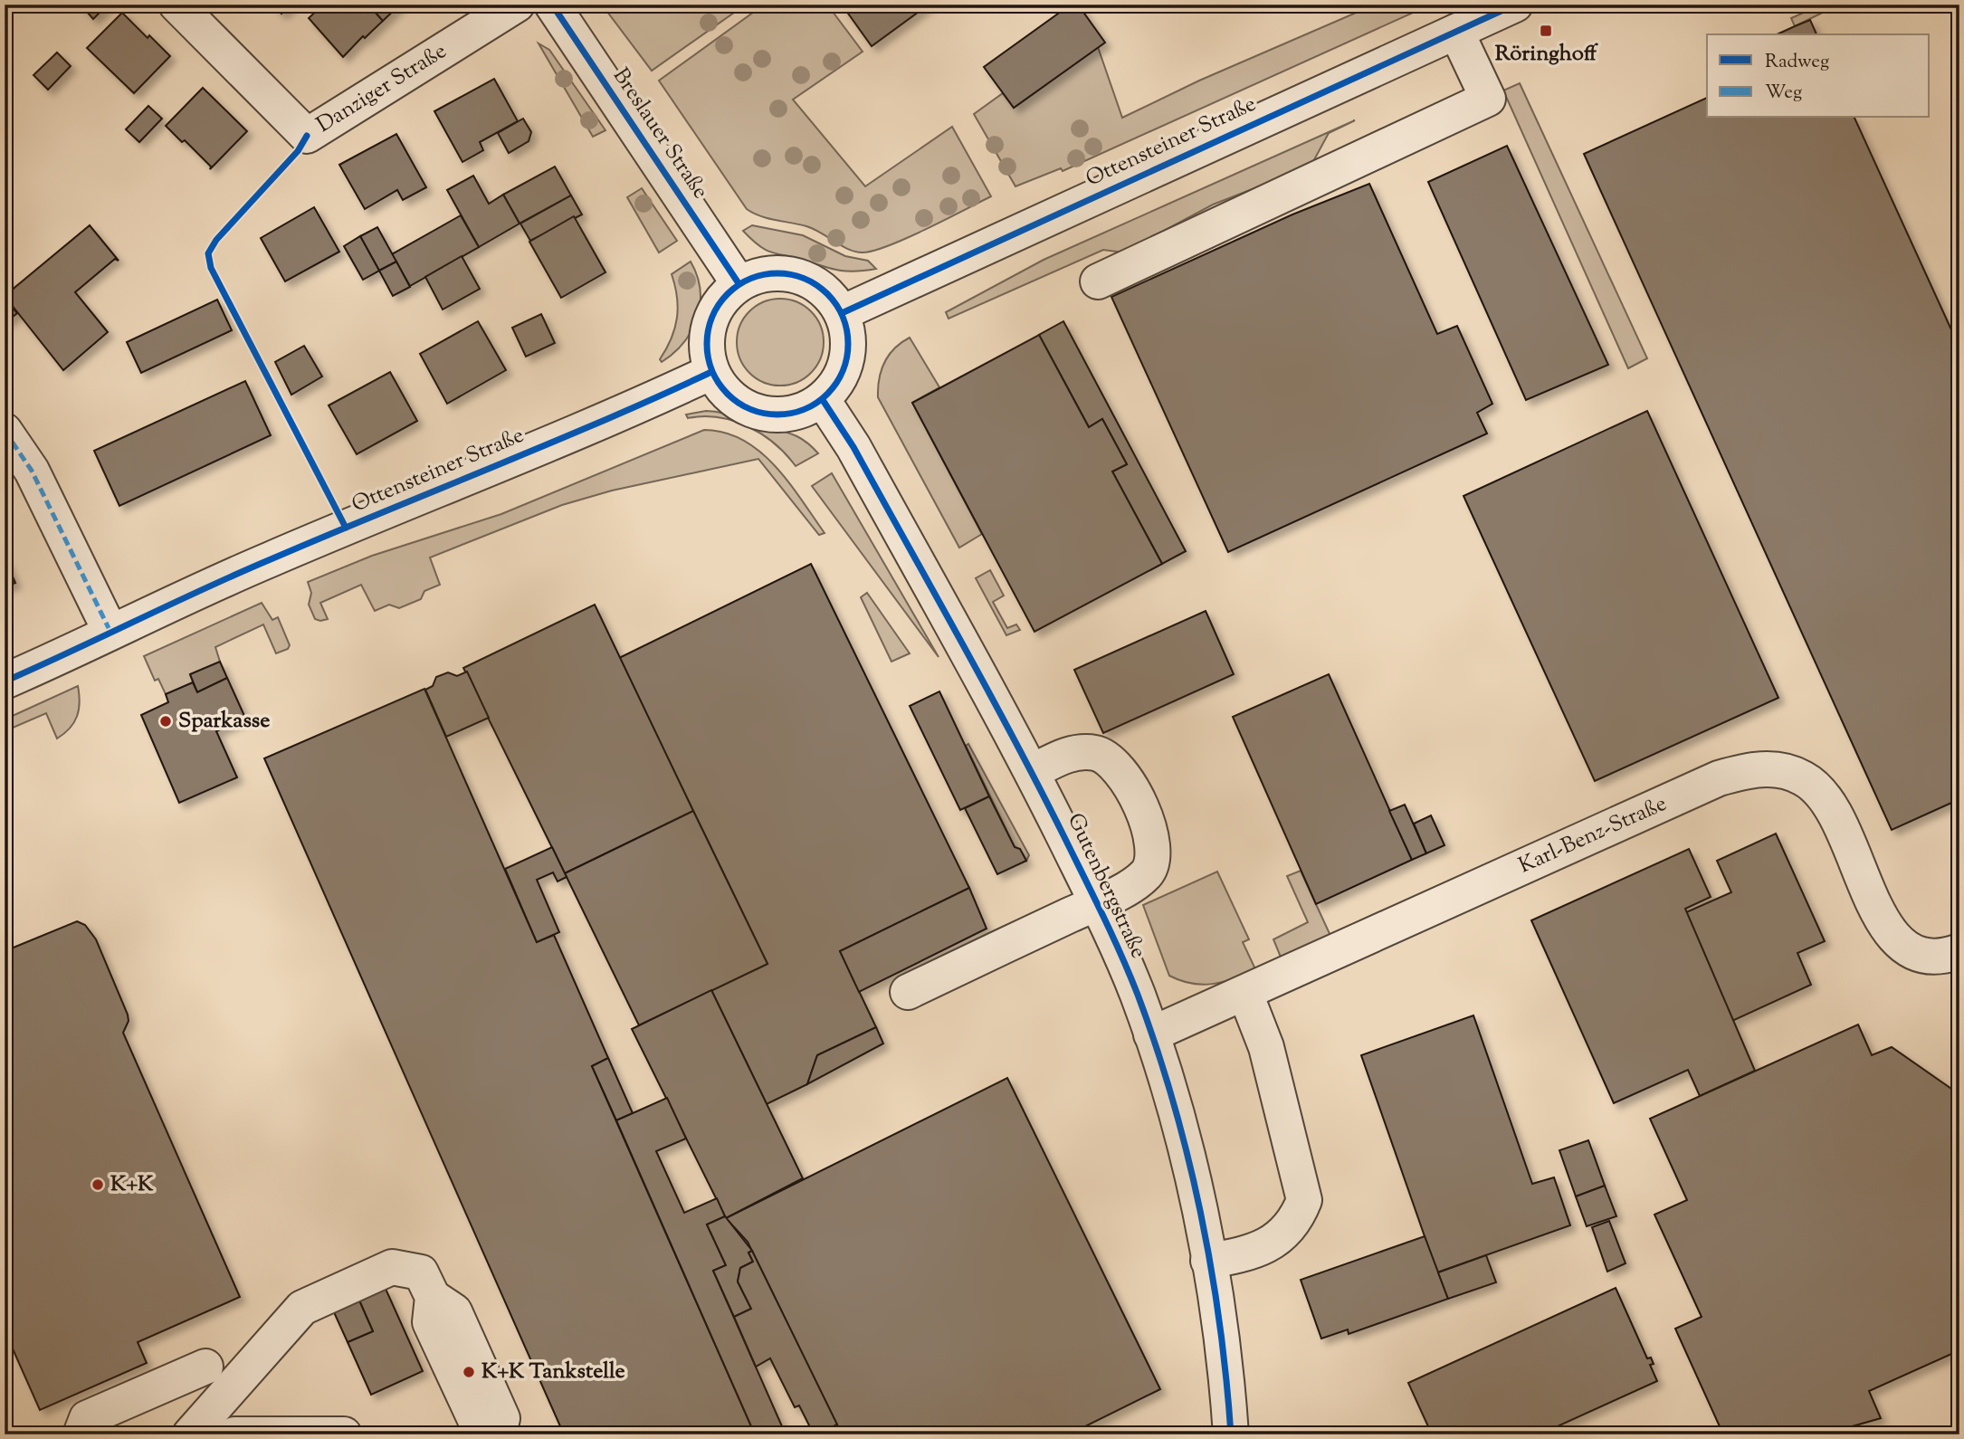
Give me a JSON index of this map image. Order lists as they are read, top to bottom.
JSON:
{
  "streets": {
    "street": [
      "Danziger Straße",
      "Breslauer Straße",
      "Ottensteiner Straße",
      "Karl-Benz-Straße",
      "Gutenbergstraße"
    ]
  },
  "crossings": [
    ["Breslauer Straße", "Ottensteiner Straße"],
    ["Breslauer Straße", "Gutenbergstraße"],
    ["Ottensteiner Straße", "Gutenbergstraße"],
    ["Karl-Benz-Straße", "Gutenbergstraße"]
  ],
  "places": {
    "transit": ["Röringhoff"],
    "other": ["Sparkasse", "K+K", "K+K Tankstelle"]
  },
  "legend": ["Radweg", "Weg"]
}
